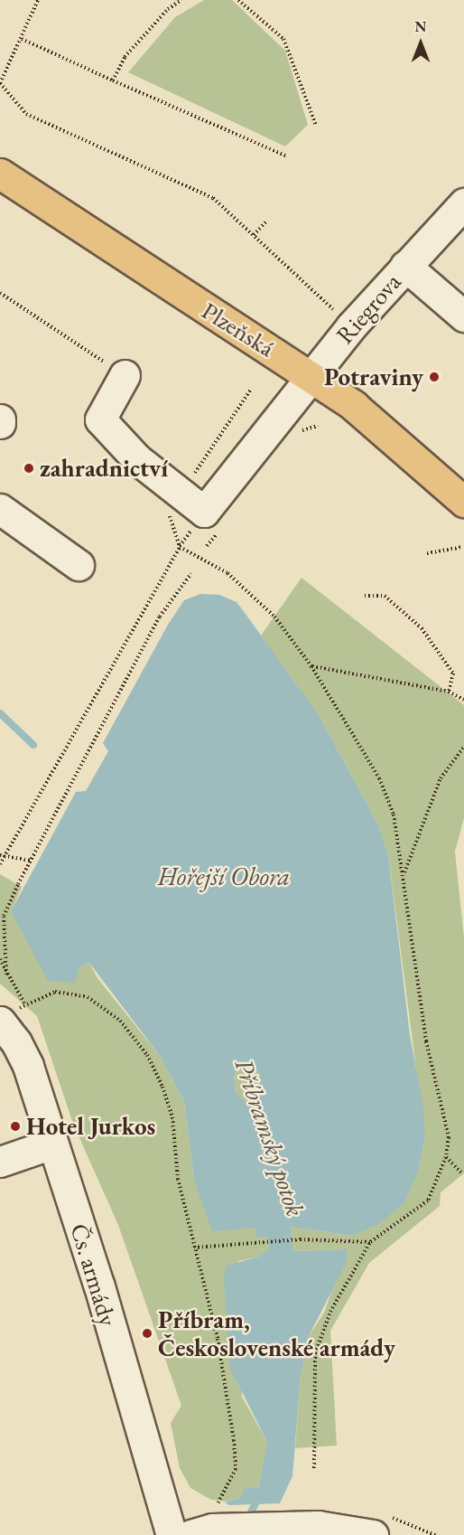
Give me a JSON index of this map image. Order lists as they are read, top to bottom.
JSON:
{
  "streets": {
    "main road": ["Plzeňská"],
    "street": ["Riegrova", "Čs. armády"]
  },
  "crossings": [
    ["Riegrova", "Plzeňská"]
  ],
  "water": ["Hořejší Obora", "Příbramský potok"],
  "places": [
    "Potraviny",
    "zahradnictví",
    "Hotel Jurkos",
    "Příbram, Československé armády"
  ],
  "north": "top"
}
